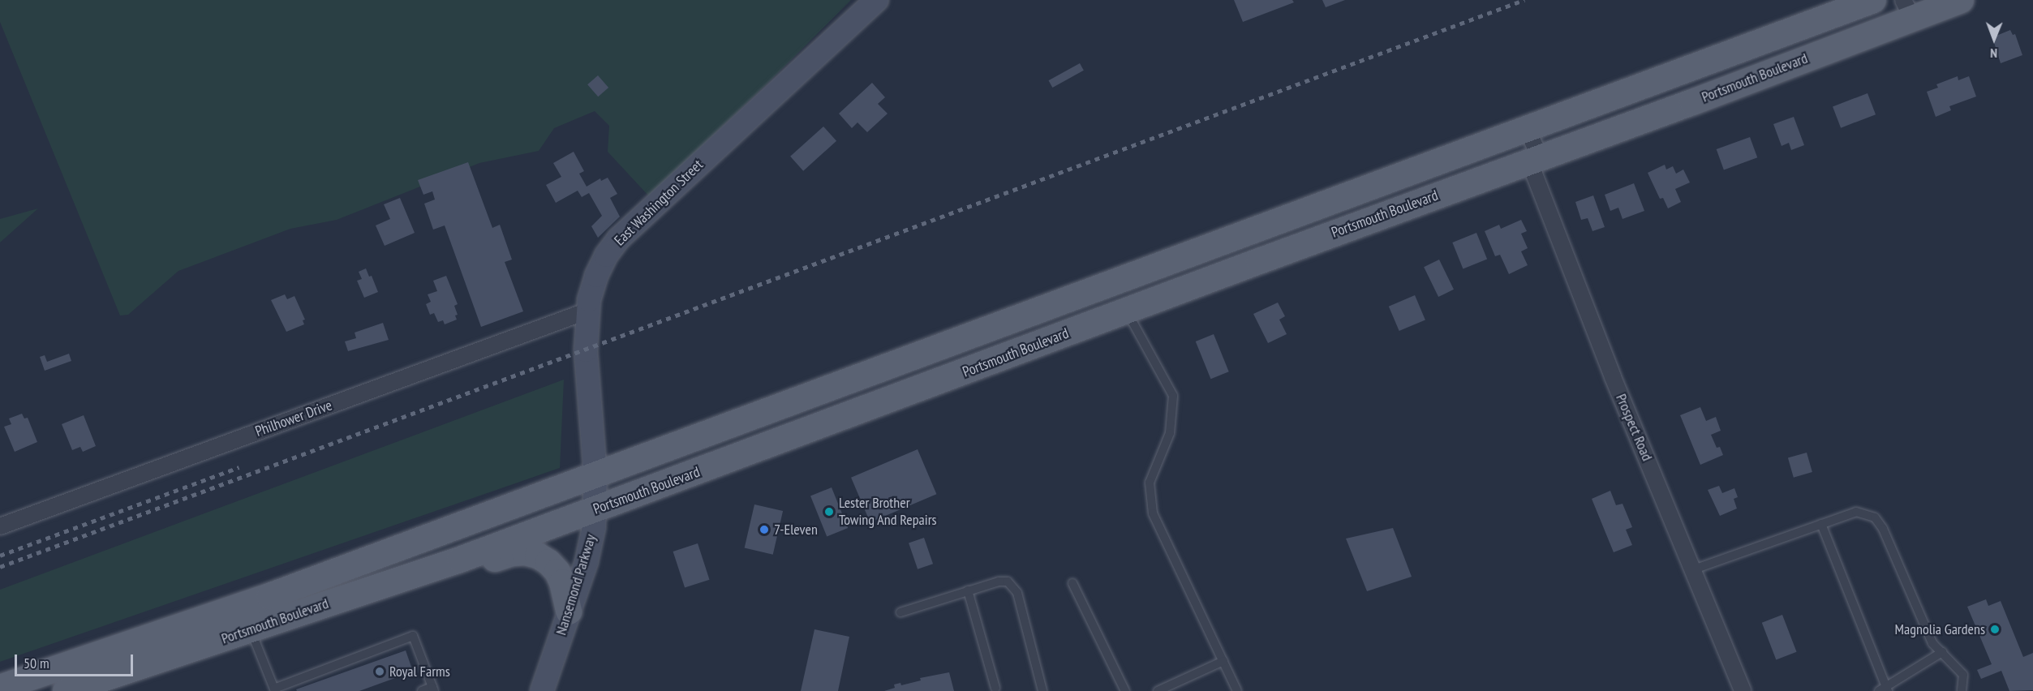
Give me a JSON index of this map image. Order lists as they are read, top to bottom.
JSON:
{
  "streets": {
    "main road": ["Portsmouth Boulevard", "East Washington Street", "Nansemond Parkway"],
    "street": ["Philhower Drive", "Prospect Road"]
  },
  "crossings": [
    ["Portsmouth Boulevard", "East Washington Street"],
    ["Portsmouth Boulevard", "Prospect Road"],
    ["Portsmouth Boulevard", "Nansemond Parkway"],
    ["East Washington Street", "Philhower Drive"],
    ["East Washington Street", "Nansemond Parkway"]
  ],
  "places": [
    "Lester Brother Towing And Repairs",
    "7-Eleven",
    "Magnolia Gardens",
    "Royal Farms"
  ],
  "scale_bar": "50 m",
  "north": "bottom"
}
